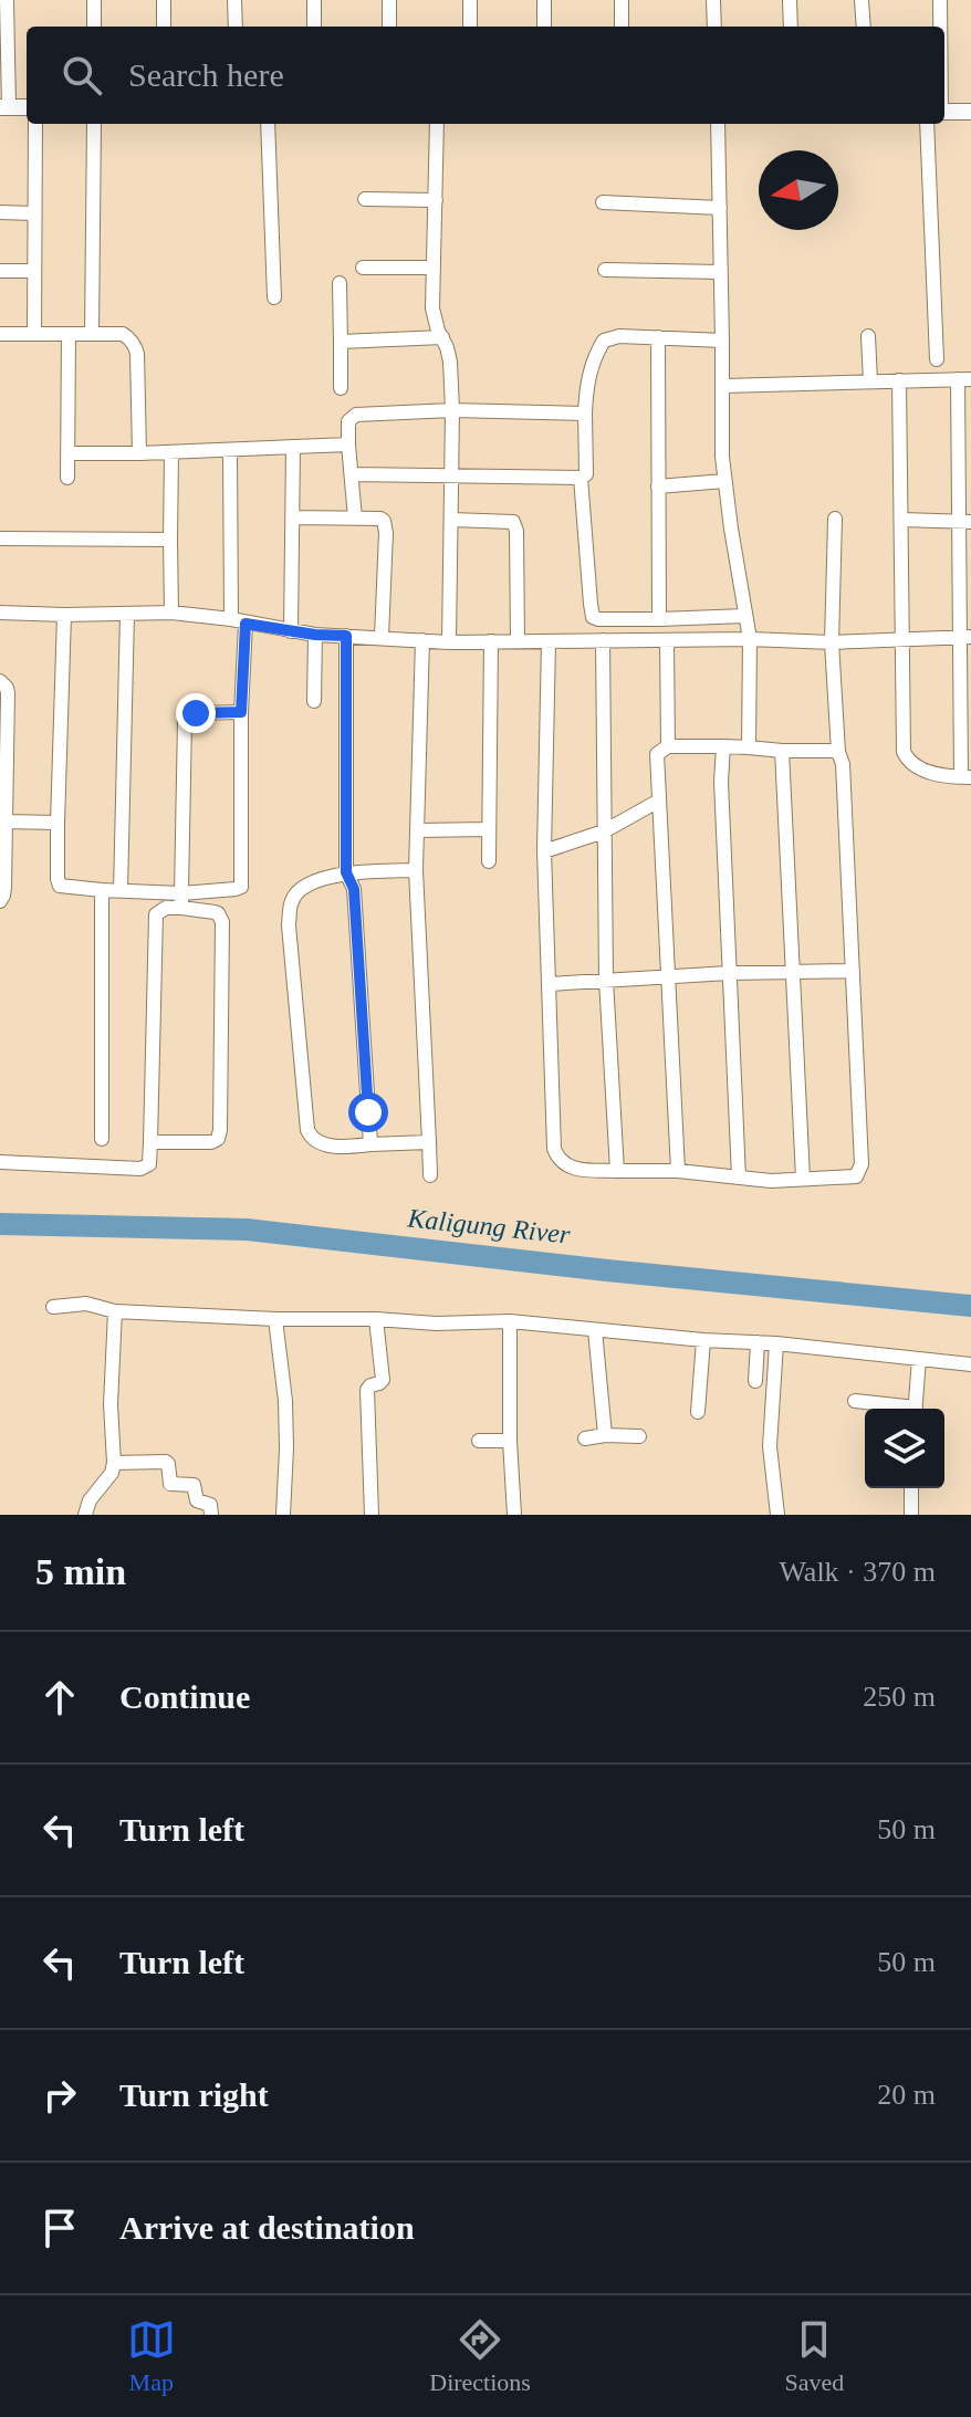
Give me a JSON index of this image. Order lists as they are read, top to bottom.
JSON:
{
  "water": ["Kaligung River"],
  "north": "left",
  "page": {
    "search": "Search here",
    "heading": ["5 min", "Walk · 370 m"],
    "list": [
      ["Continue", "250 m"],
      ["Turn left", "50 m"],
      ["Turn left", "50 m"],
      ["Turn right", "20 m"],
      "Arrive at destination"
    ],
    "nav": ["Map", "Directions", "Saved"]
  }
}
